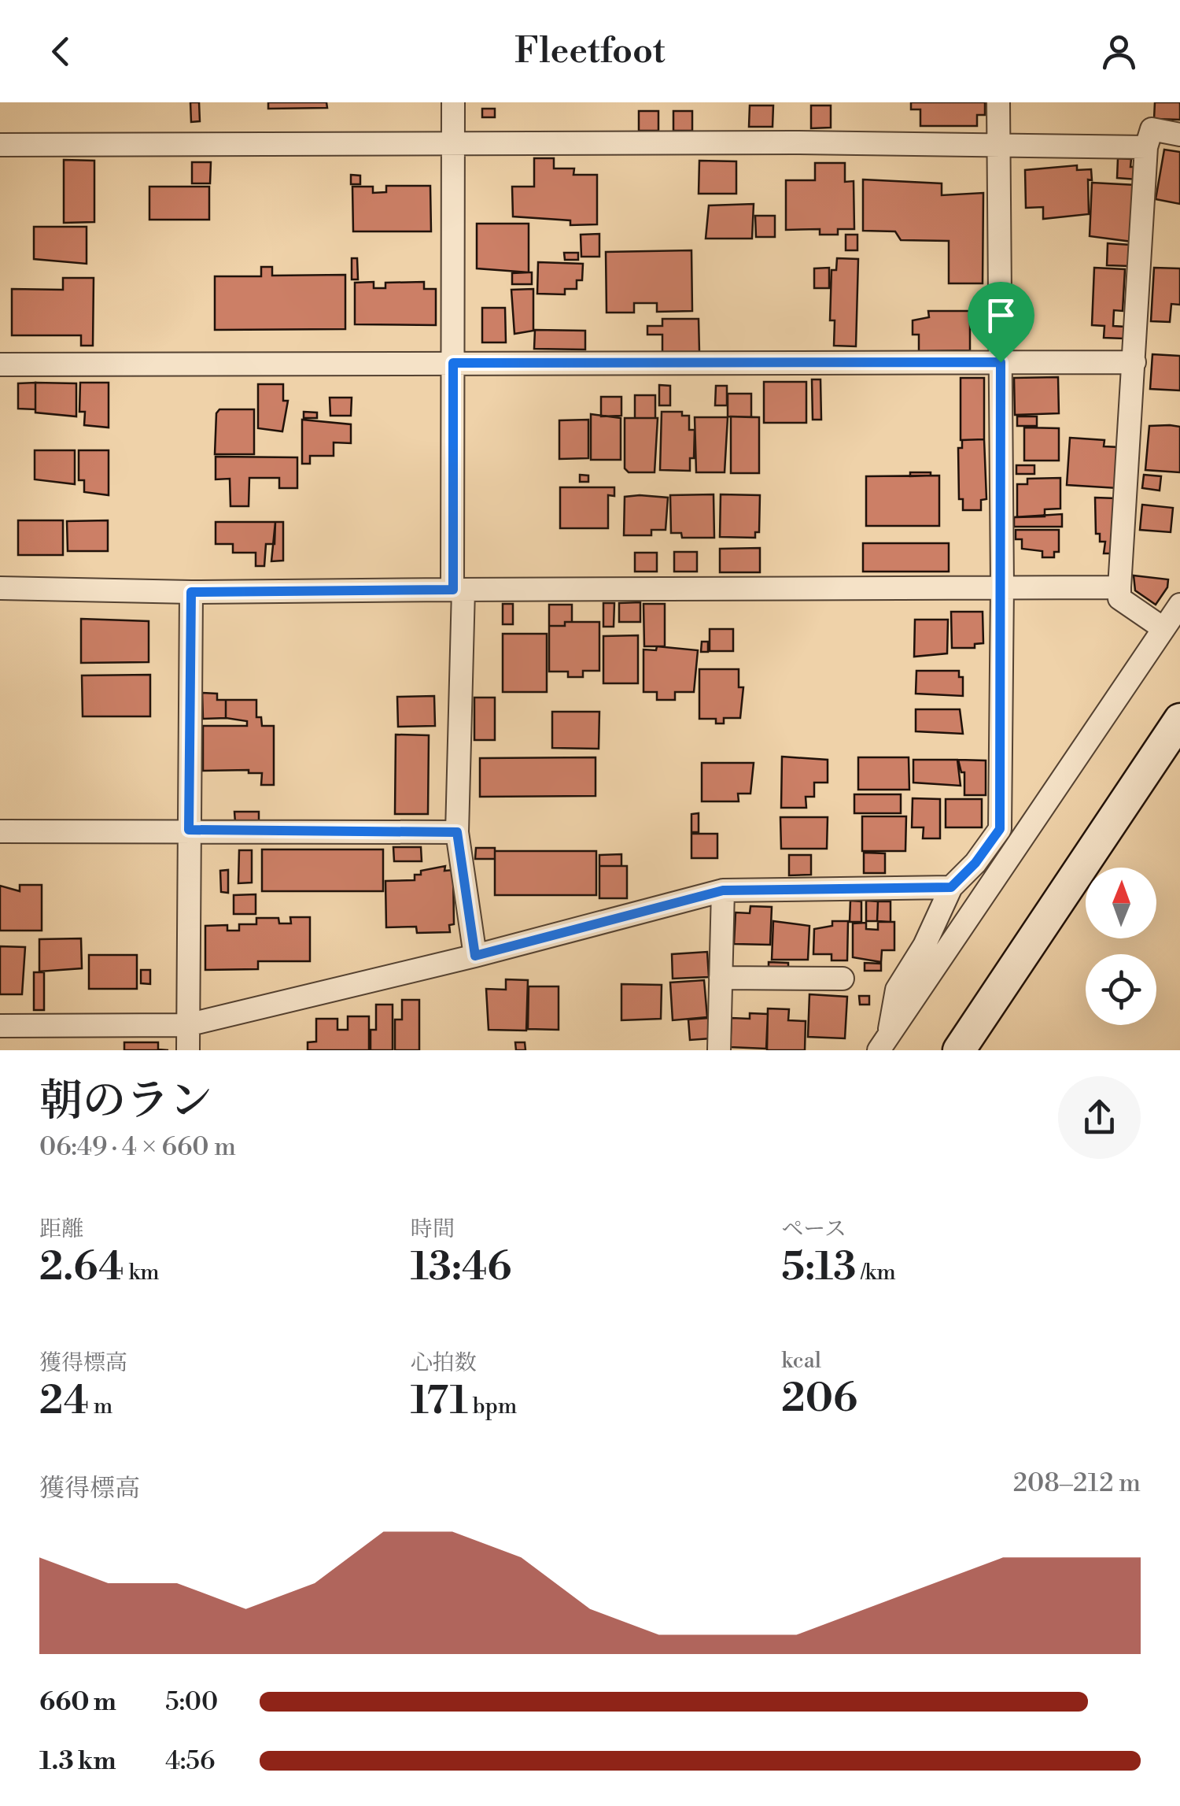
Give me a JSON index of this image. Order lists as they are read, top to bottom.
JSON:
{
  "north": "top",
  "page": {
    "header": "Fleetfoot",
    "heading": ["朝のラン", "06:49 · 4 × 660 m"],
    "stats": [
      ["距離", "2.64 km"],
      ["時間", "13:46"],
      ["ペース", "5:13 /km"],
      ["獲得標高", "24 m"],
      ["心拍数", "171 bpm"],
      ["kcal", "206"]
    ],
    "chart": ["獲得標高", "208–212 m"],
    "list": [
      {
        "name": "660 m",
        "note": "5:00"
      },
      {
        "name": "1.3 km",
        "note": "4:56"
      }
    ]
  }
}
